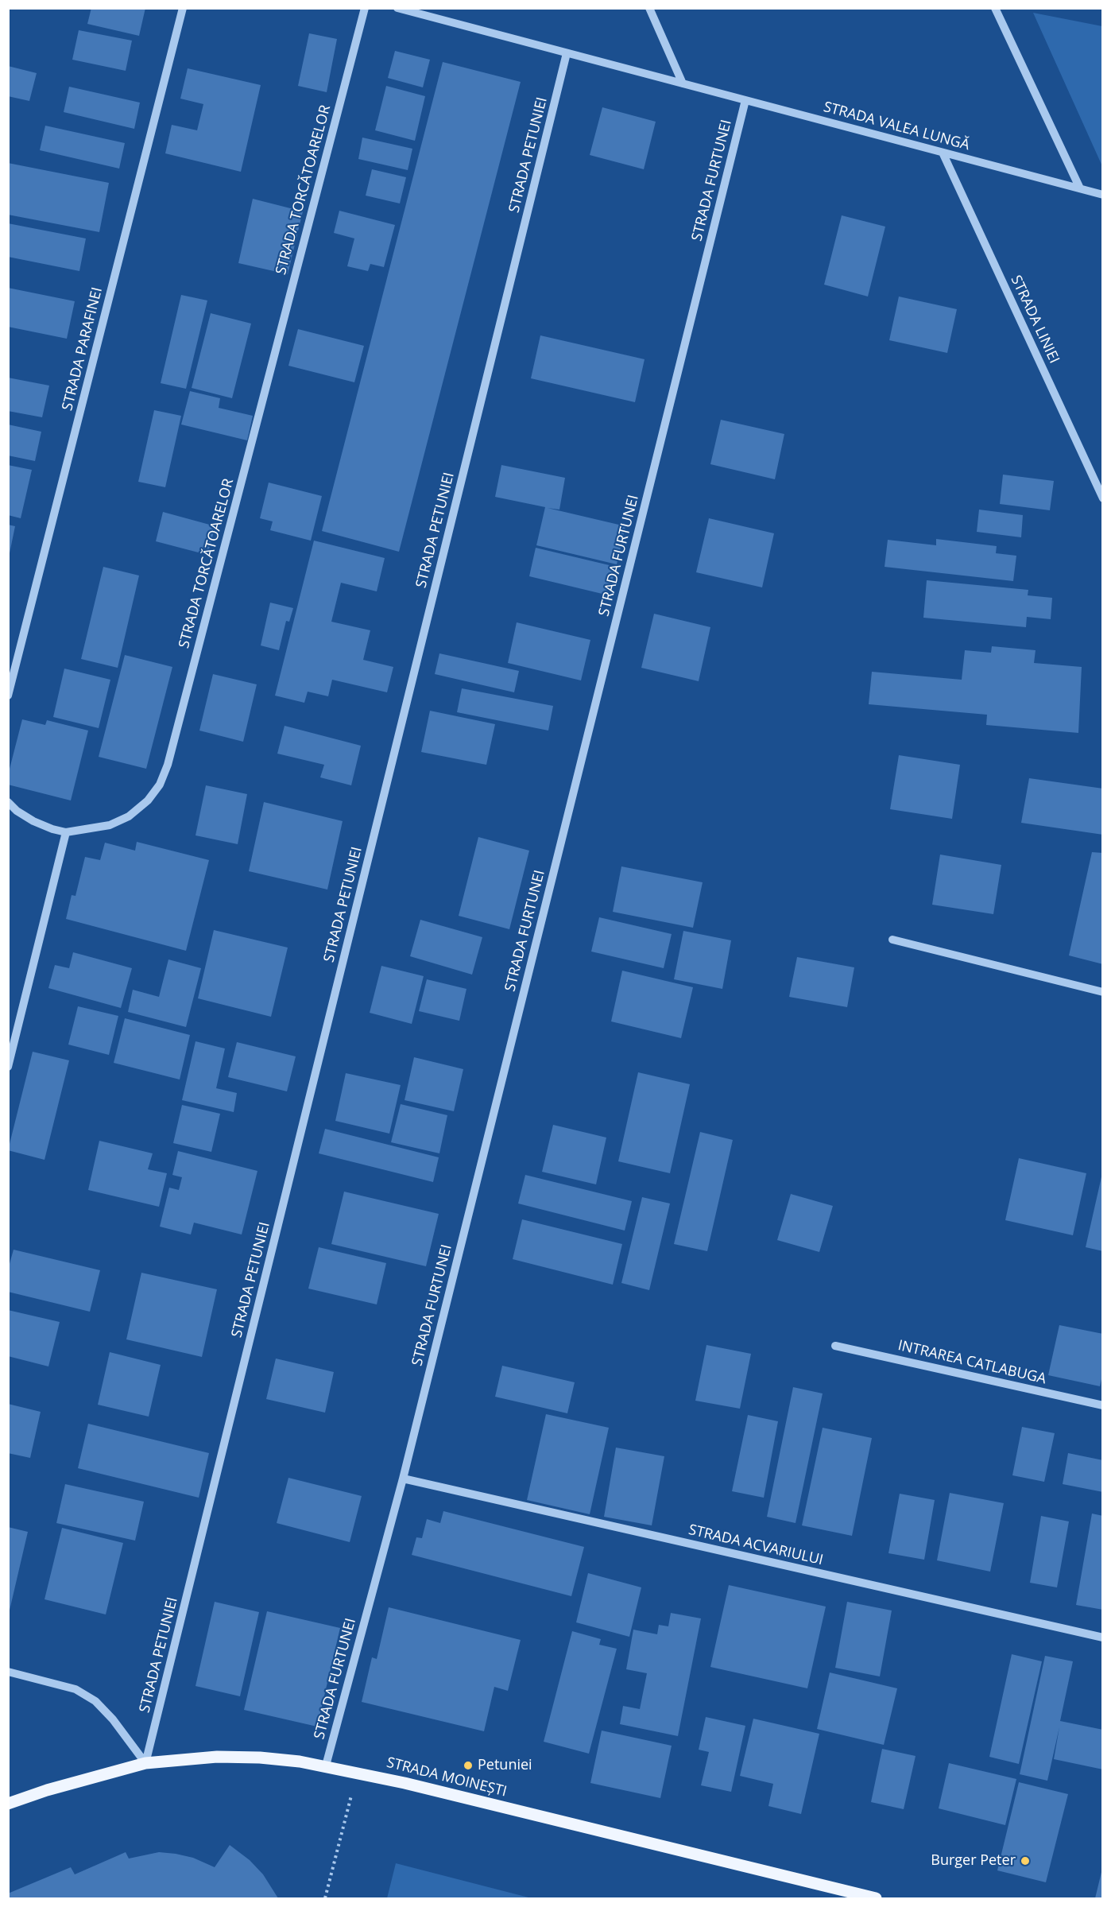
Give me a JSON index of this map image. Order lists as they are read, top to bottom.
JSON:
{
  "streets": {
    "main road": ["STRADA MOINEȘTI"],
    "street": [
      "STRADA VALEA LUNGĂ",
      "STRADA PETUNIEI",
      "STRADA FURTUNEI",
      "STRADA TORCĂTOARELOR",
      "STRADA LINIEI",
      "STRADA PARAFINEI",
      "INTRAREA CATLABUGA",
      "STRADA ACVARIULUI"
    ]
  },
  "crossings": [
    ["STRADA VALEA LUNGĂ", "STRADA PETUNIEI"],
    ["STRADA VALEA LUNGĂ", "STRADA FURTUNEI"],
    ["STRADA VALEA LUNGĂ", "STRADA LINIEI"],
    ["STRADA PETUNIEI", "STRADA MOINEȘTI"],
    ["STRADA FURTUNEI", "STRADA ACVARIULUI"],
    ["STRADA FURTUNEI", "STRADA MOINEȘTI"]
  ],
  "places": ["Petuniei", "Burger Peter"]
}
